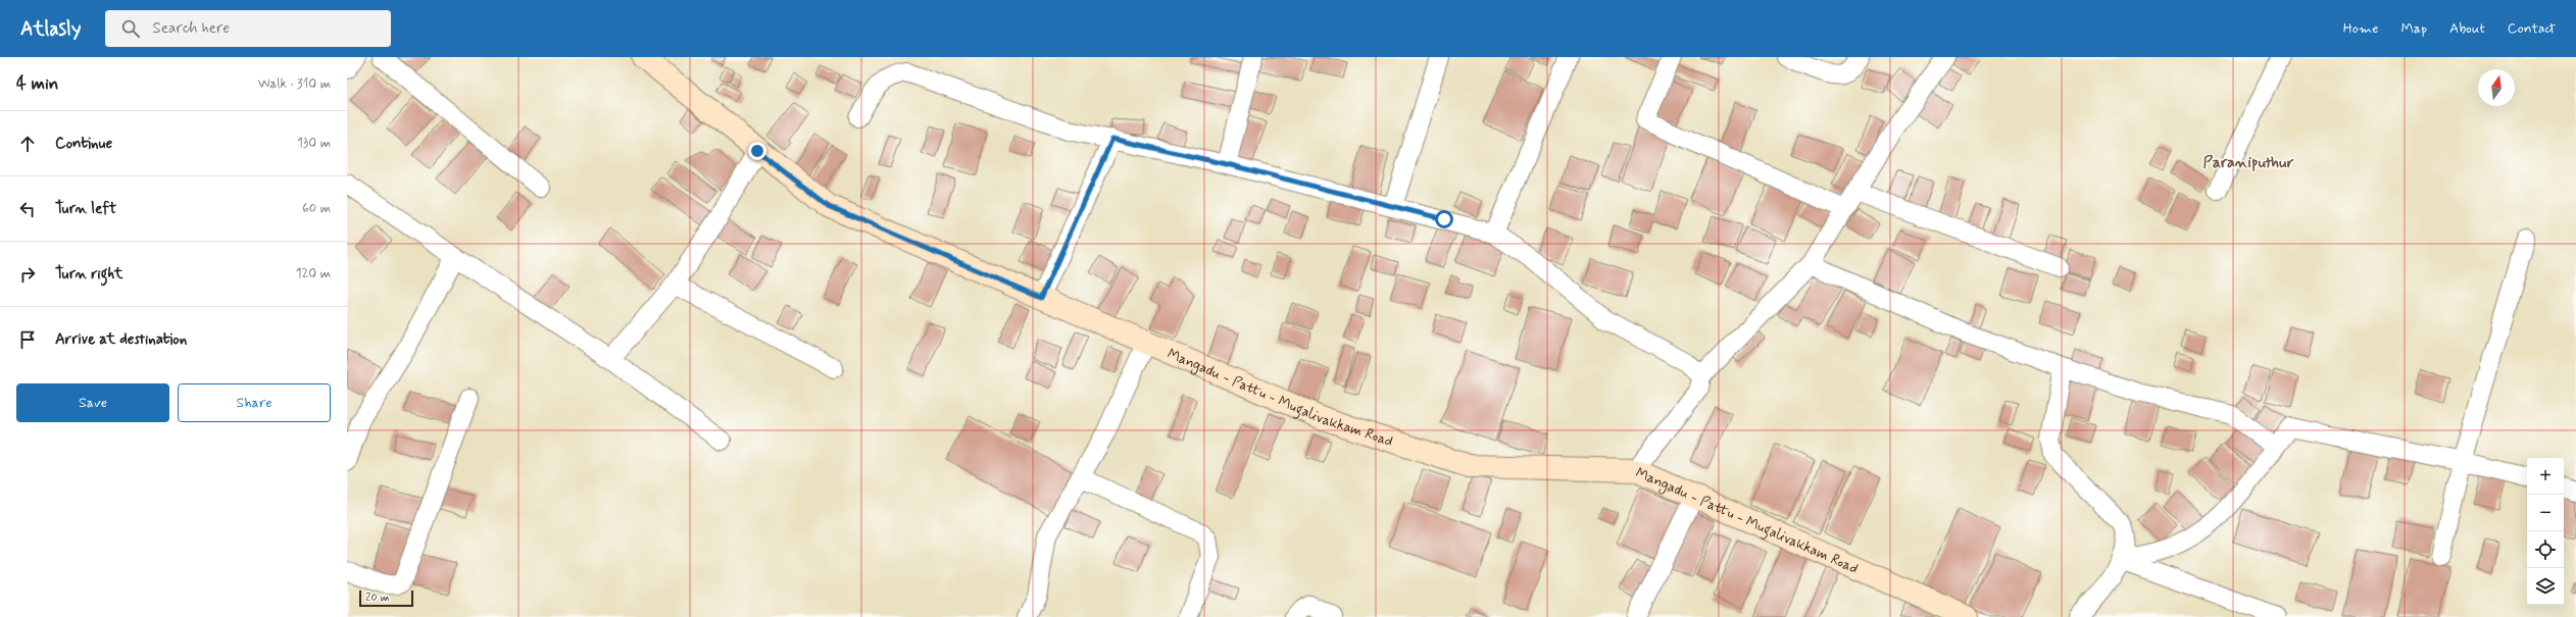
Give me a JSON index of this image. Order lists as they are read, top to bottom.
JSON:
{
  "streets": {
    "street": ["Mangadu - Pattu - Mugalivakkam Road"]
  },
  "districts": ["Paraniputhur"],
  "scale_bar": "20 m",
  "north": "top",
  "page": {
    "header": "Atlasly",
    "search": "Search here",
    "nav": [
      "Home",
      "Map",
      "About",
      "Contact"
    ],
    "heading": ["4 min", "Walk · 310 m"],
    "list": [
      ["Continue", "130 m"],
      ["Turn left", "60 m"],
      ["Turn right", "120 m"],
      "Arrive at destination"
    ],
    "buttons": ["Save", "Share"],
    "map_buttons": ["+", "−"],
    "scale": "20 m"
  }
}
